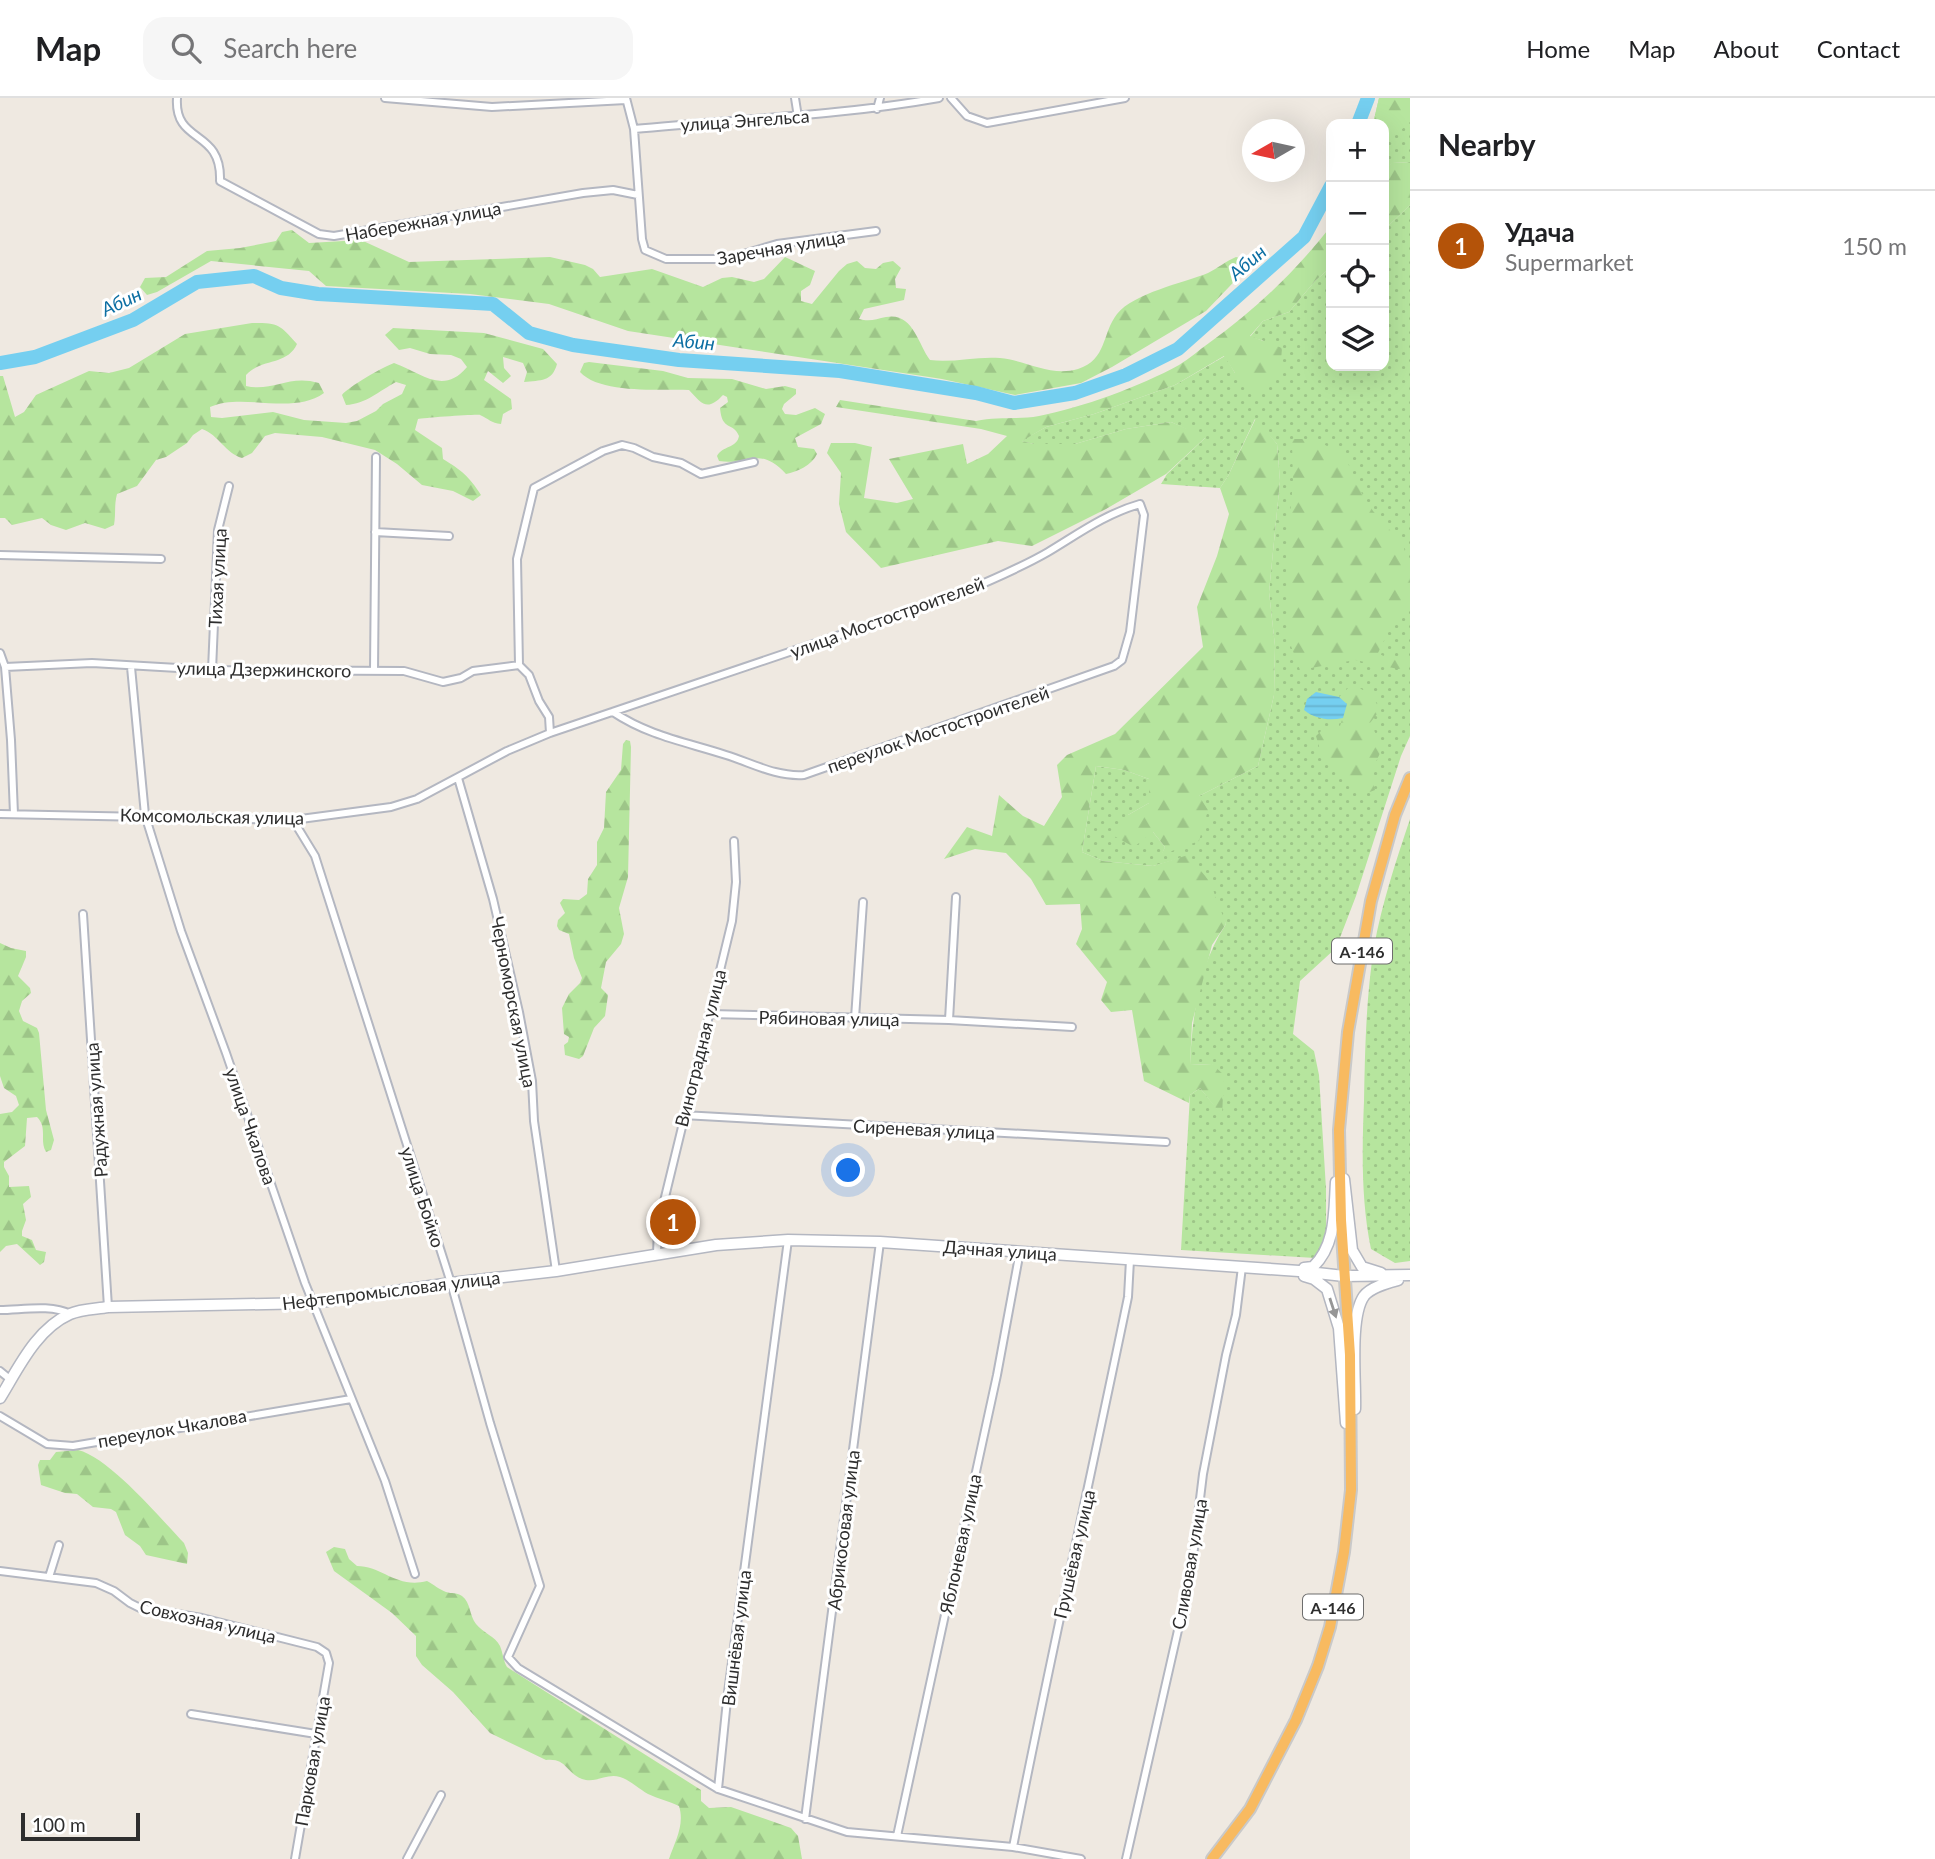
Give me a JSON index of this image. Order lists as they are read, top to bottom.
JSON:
{
  "streets": {
    "highway": ["А-146"],
    "main road": ["Дачная улица", "Нефтепромысловая улица"],
    "street": [
      "улица Энгельса",
      "Набережная улица",
      "Заречная улица",
      "Тихая улица",
      "улица Мостостроителей",
      "улица Дзержинского",
      "переулок Мостостроителей",
      "Комсомольская улица",
      "Черноморская улица",
      "Рябиновая улица",
      "Виноградная улица",
      "Радужная улица",
      "улица Чкалова",
      "Сиреневая улица",
      "улица Бойко",
      "переулок Чкалова",
      "Абрикосовая улица",
      "Яблоневая улица",
      "Грушёвая улица",
      "Сливовая улица",
      "Совхозная улица",
      "Вишнёвая улица",
      "Парковая улица"
    ]
  },
  "crossings": [
    ["Набережная улица", "Заречная улица"],
    ["Тихая улица", "улица Дзержинского"],
    ["улица Мостостроителей", "переулок Мостостроителей"],
    ["улица Мостостроителей", "Комсомольская улица"],
    ["улица Дзержинского", "улица Чкалова"],
    ["переулок Мостостроителей", "Комсомольская улица"],
    ["Комсомольская улица", "Черноморская улица"],
    ["Комсомольская улица", "улица Чкалова"],
    ["Комсомольская улица", "улица Бойко"],
    ["А-146", "Дачная улица"],
    ["Черноморская улица", "Нефтепромысловая улица"],
    ["Рябиновая улица", "Виноградная улица"],
    ["Виноградная улица", "Сиреневая улица"],
    ["Виноградная улица", "Дачная улица"],
    ["Виноградная улица", "Нефтепромысловая улица"],
    ["Радужная улица", "Нефтепромысловая улица"],
    ["улица Чкалова", "Нефтепромысловая улица"],
    ["улица Чкалова", "переулок Чкалова"],
    ["улица Бойко", "Нефтепромысловая улица"],
    ["улица Бойко", "Вишнёвая улица"],
    ["Дачная улица", "Нефтепромысловая улица"],
    ["Дачная улица", "Абрикосовая улица"],
    ["Дачная улица", "Яблоневая улица"],
    ["Дачная улица", "Грушёвая улица"],
    ["Дачная улица", "Сливовая улица"],
    ["Дачная улица", "Вишнёвая улица"],
    ["Совхозная улица", "Парковая улица"]
  ],
  "water": ["Абин"],
  "scale_bar": "100 m",
  "north": "left",
  "page": {
    "header": "Map",
    "search": "Search here",
    "nav": [
      "Home",
      "Map",
      "About",
      "Contact"
    ],
    "heading": "Nearby",
    "map_buttons": ["+", "−"],
    "list": [
      {
        "mark": "1",
        "name": "Удача",
        "note": "Supermarket",
        "value": "150 m"
      }
    ],
    "pins": "1",
    "scale": "100 m"
  }
}
